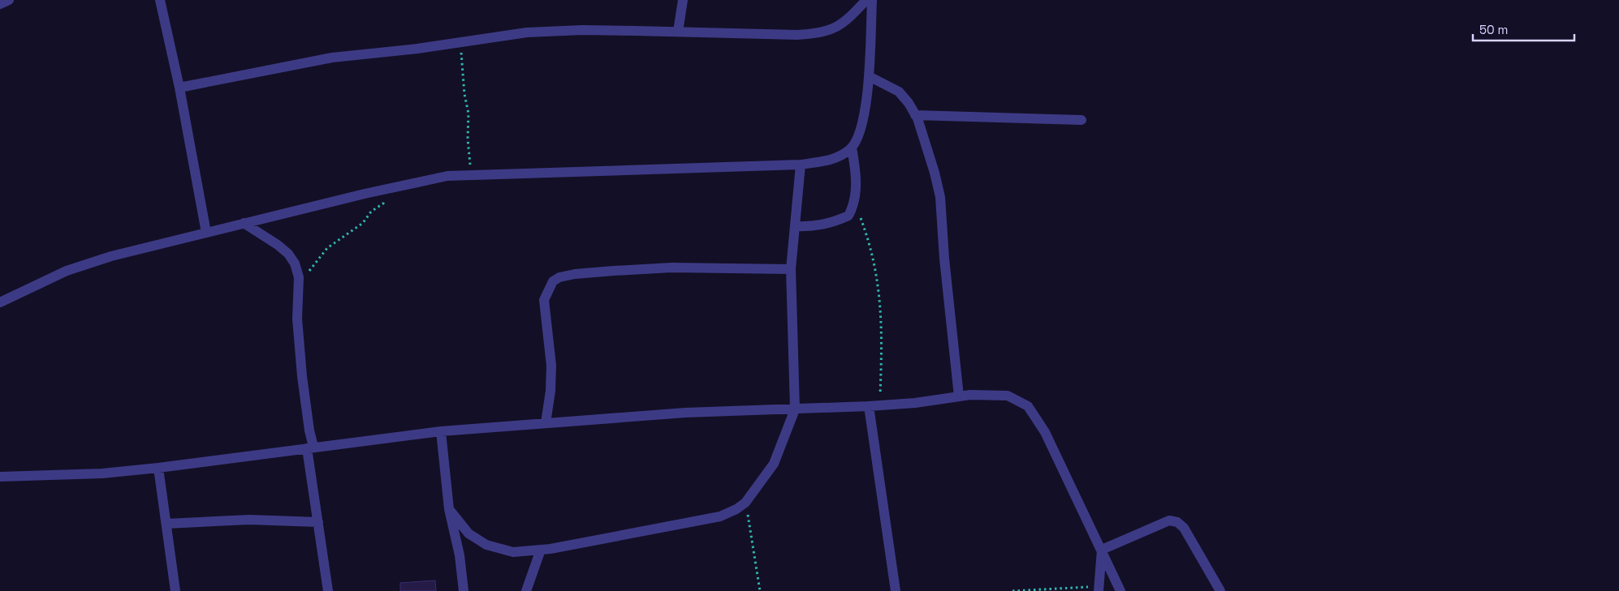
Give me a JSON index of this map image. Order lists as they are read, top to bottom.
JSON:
{
  "scale_bar": "50 m"
}
